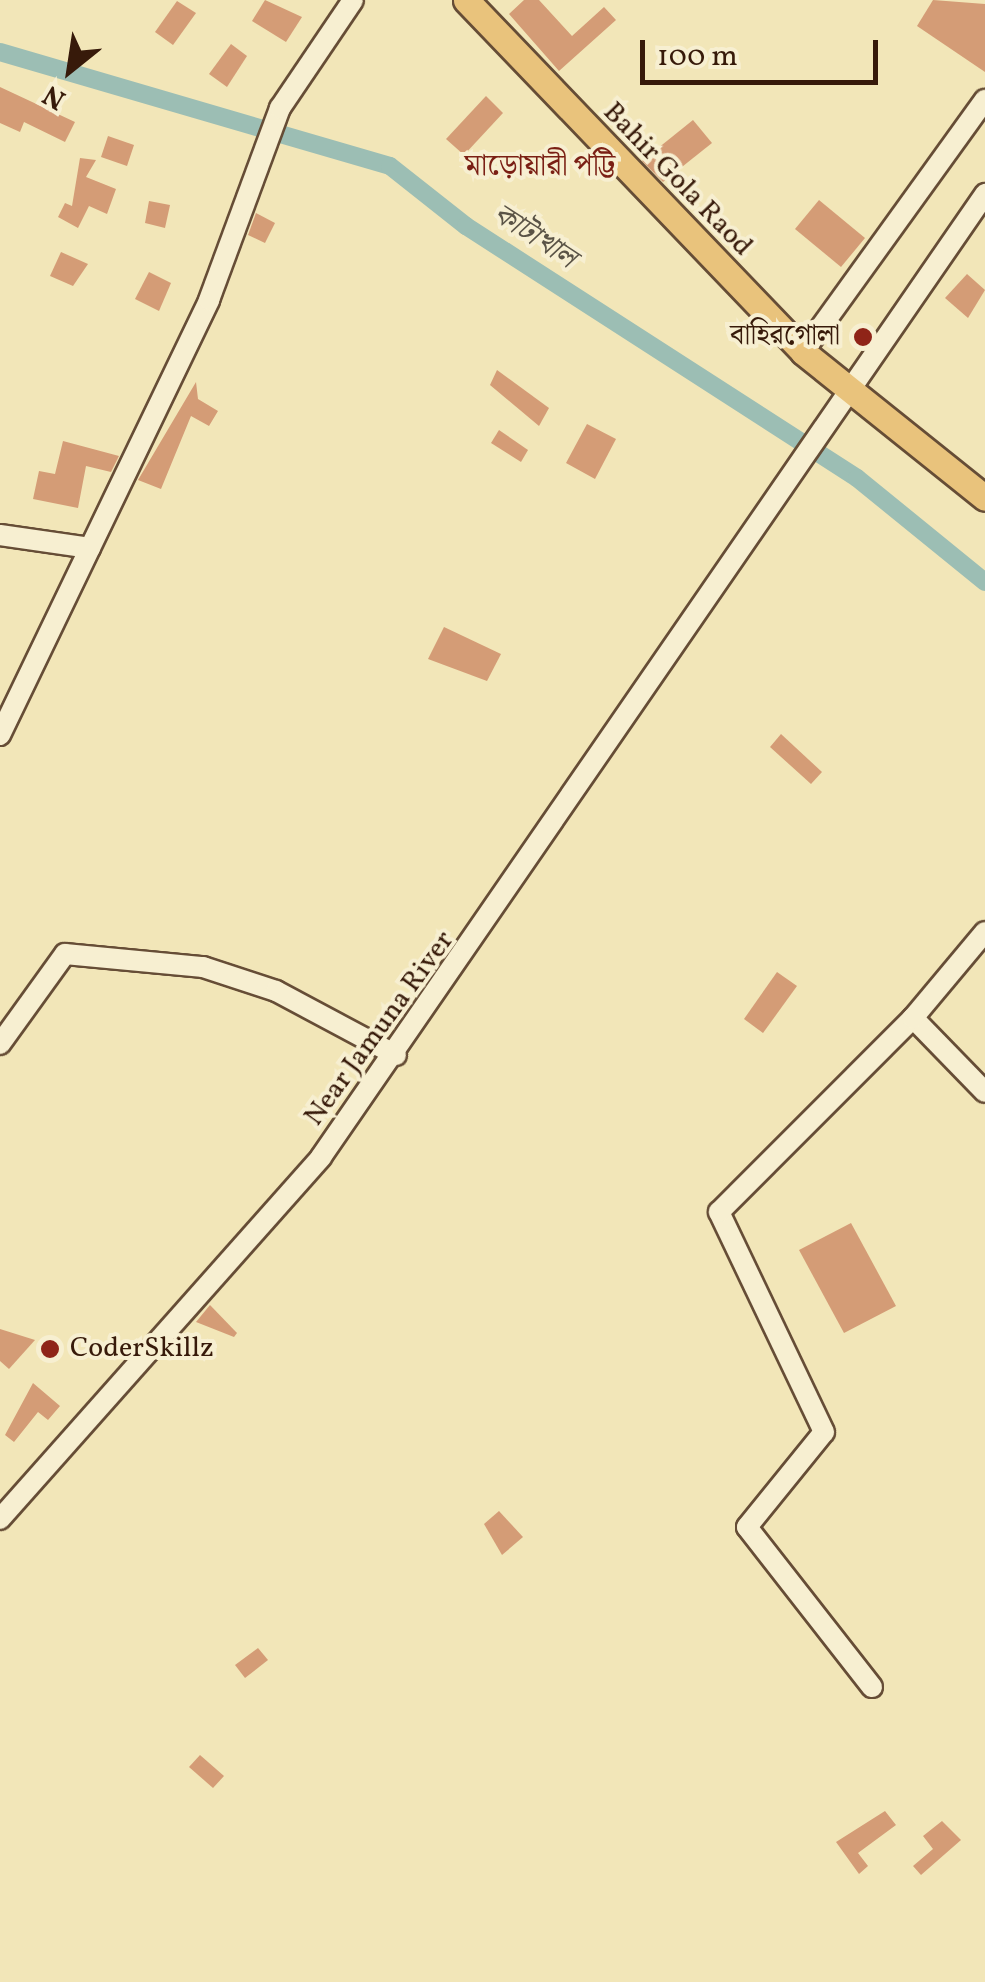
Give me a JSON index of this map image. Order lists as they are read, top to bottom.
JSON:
{
  "streets": {
    "main road": ["Bahir Gola Raod"],
    "street": ["Near Jamuna River"]
  },
  "crossings": [
    ["Bahir Gola Raod", "Near Jamuna River"]
  ],
  "districts": ["মাড়োয়ারী পট্টি"],
  "water": ["কাটাখাল"],
  "places": ["বাহিরগোলা", "CoderSkillz"],
  "scale_bar": "100 m",
  "north": "bottom left"
}
